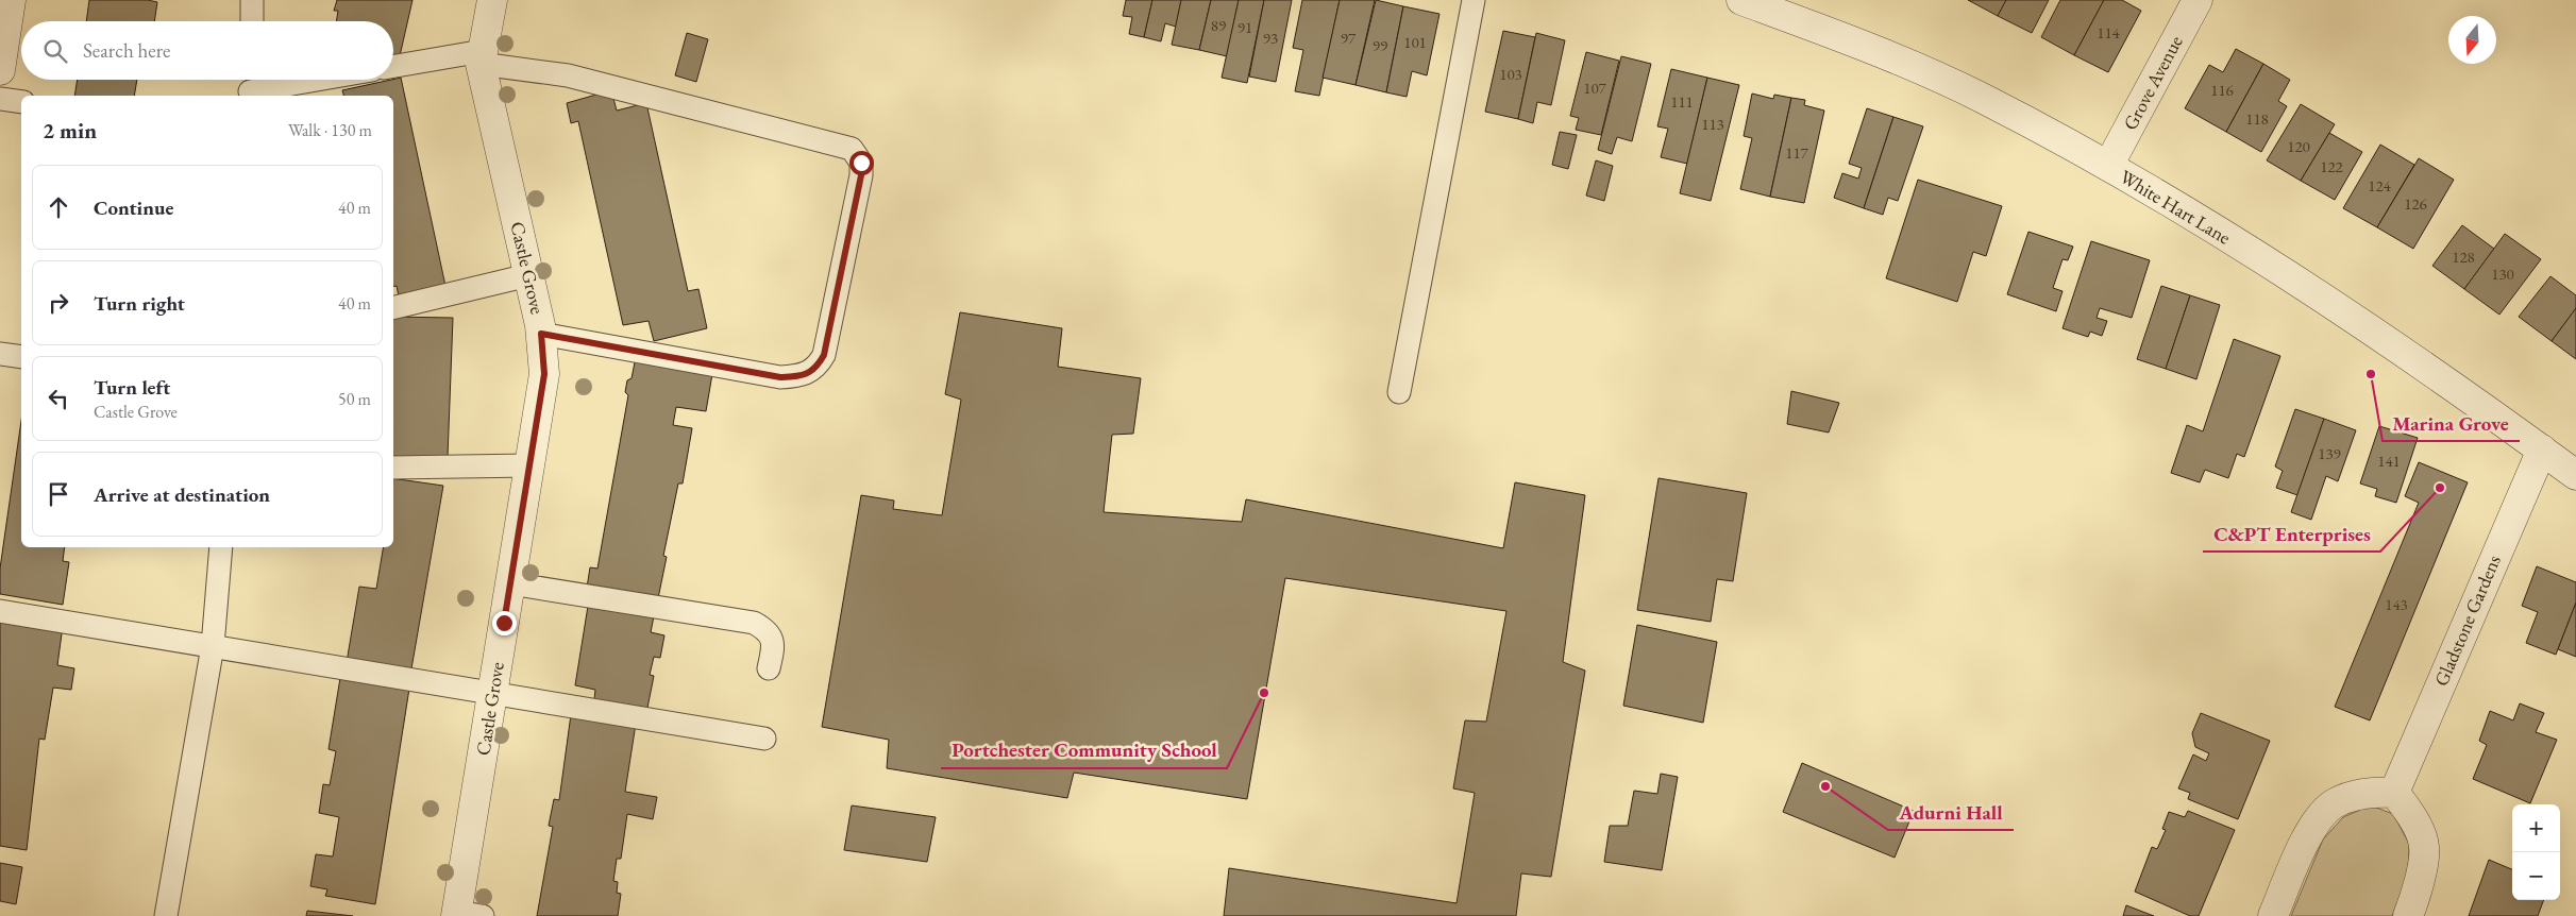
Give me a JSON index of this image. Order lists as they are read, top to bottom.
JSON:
{
  "streets": {
    "street": [
      "Grove Avenue",
      "White Hart Lane",
      "Castle Grove",
      "Gladstone Gardens"
    ]
  },
  "crossings": [
    ["Grove Avenue", "White Hart Lane"],
    ["White Hart Lane", "Gladstone Gardens"]
  ],
  "places": [
    "Marina Grove",
    "C&PT Enterprises",
    "Portchester Community School",
    "Adurni Hall"
  ],
  "house_numbers": [
    "89",
    "91",
    "114",
    "93",
    "97",
    "101",
    "99",
    "103",
    "107",
    "116",
    "111",
    "118",
    "113",
    "120",
    "117",
    "122",
    "124",
    "126",
    "128",
    "130",
    "139",
    "141",
    "143"
  ],
  "north": "bottom",
  "page": {
    "search": "Search here",
    "heading": ["2 min", "Walk · 130 m"],
    "list": [
      ["Continue", "40 m"],
      ["Turn right", "40 m"],
      ["Turn left", "Castle Grove", "50 m"],
      "Arrive at destination"
    ],
    "map_buttons": ["+", "−"]
  }
}
